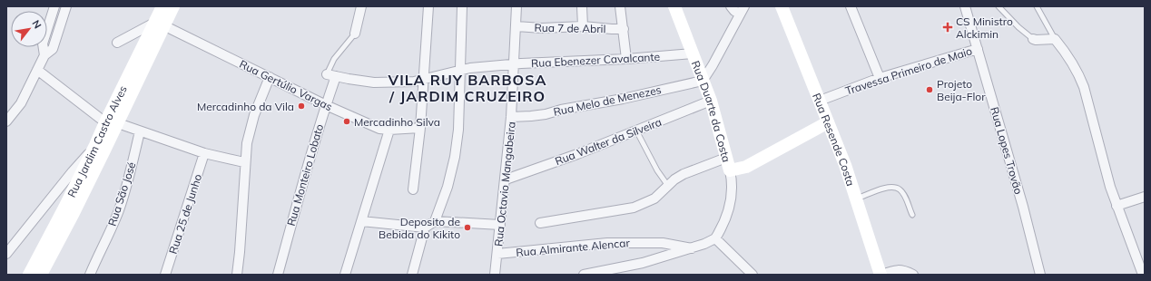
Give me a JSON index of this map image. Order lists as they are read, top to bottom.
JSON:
{
  "streets": {
    "main road": ["Rua Duarte da Costa", "Rua Resende Costa", "Rua Jardim Castro Alves"],
    "street": [
      "Rua 7 de Abril",
      "Rua Ebenezer Cavalcante",
      "Travessa Primeiro de Maio",
      "Rua Gertúlio Vargas",
      "Rua Melo de Menezes",
      "Rua Walter da Silveira",
      "Rua Lopes Trovão",
      "Rua Monteiro Lobato",
      "Rua Octavio Mangabeira",
      "Rua São José",
      "Rua 25 de Junho",
      "Rua Almirante Alencar"
    ]
  },
  "crossings": [
    ["Rua 7 de Abril", "Rua Octavio Mangabeira"],
    ["Rua Ebenezer Cavalcante", "Rua Duarte da Costa"],
    ["Rua Ebenezer Cavalcante", "Rua Monteiro Lobato"],
    ["Rua Ebenezer Cavalcante", "Rua Octavio Mangabeira"],
    ["Travessa Primeiro de Maio", "Rua Resende Costa"],
    ["Travessa Primeiro de Maio", "Rua Lopes Trovão"],
    ["Rua Gertúlio Vargas", "Rua Jardim Castro Alves"],
    ["Rua Gertúlio Vargas", "Rua Monteiro Lobato"],
    ["Rua Melo de Menezes", "Rua Duarte da Costa"],
    ["Rua Melo de Menezes", "Rua Octavio Mangabeira"],
    ["Rua Duarte da Costa", "Rua Walter da Silveira"],
    ["Rua Walter da Silveira", "Rua Octavio Mangabeira"],
    ["Rua Octavio Mangabeira", "Rua Almirante Alencar"]
  ],
  "districts": ["VILA RUY BARBOSA / JARDIM CRUZEIRO"],
  "places": {
    "health": ["CS Ministro Alckimin"],
    "other": [
      "Projeto Beija-Flor",
      "Mercadinho da Vila",
      "Mercadinho Silva",
      "Deposito de Bebida do Kikito"
    ]
  },
  "north": "top right"
}
